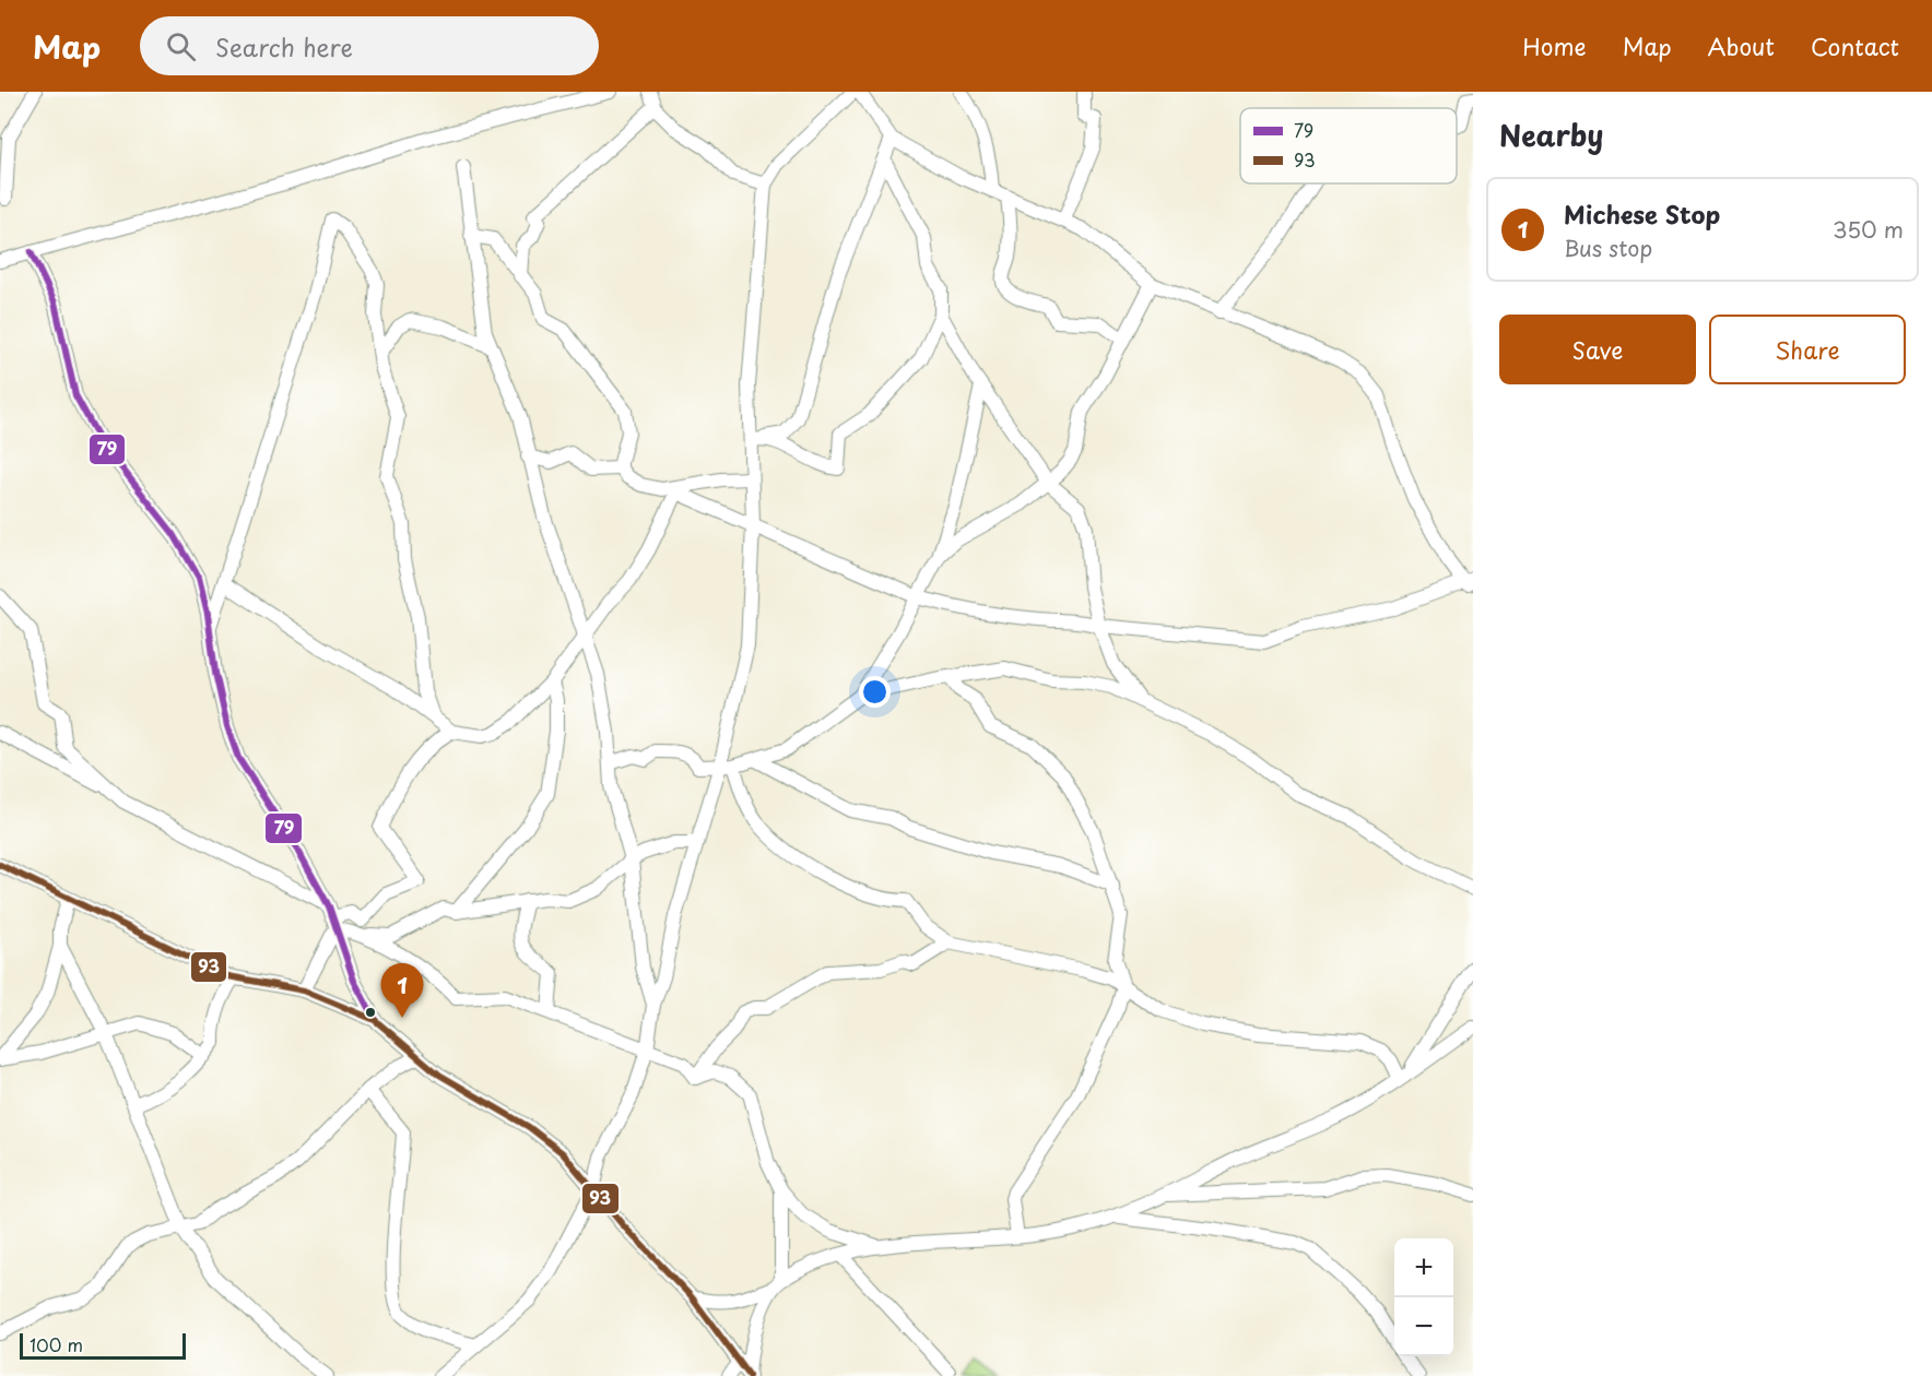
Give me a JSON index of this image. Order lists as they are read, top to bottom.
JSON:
{
  "lines": ["transit line 79", "transit line 93"],
  "legend": ["79", "93"],
  "scale_bar": "100 m",
  "page": {
    "header": "Map",
    "search": "Search here",
    "nav": [
      "Home",
      "Map",
      "About",
      "Contact"
    ],
    "heading": "Nearby",
    "list": [
      {
        "mark": "1",
        "name": "Michese Stop",
        "note": "Bus stop",
        "value": "350 m"
      }
    ],
    "buttons": ["Save", "Share"],
    "pins": "1",
    "map_buttons": ["+", "−"],
    "scale": "100 m"
  }
}
